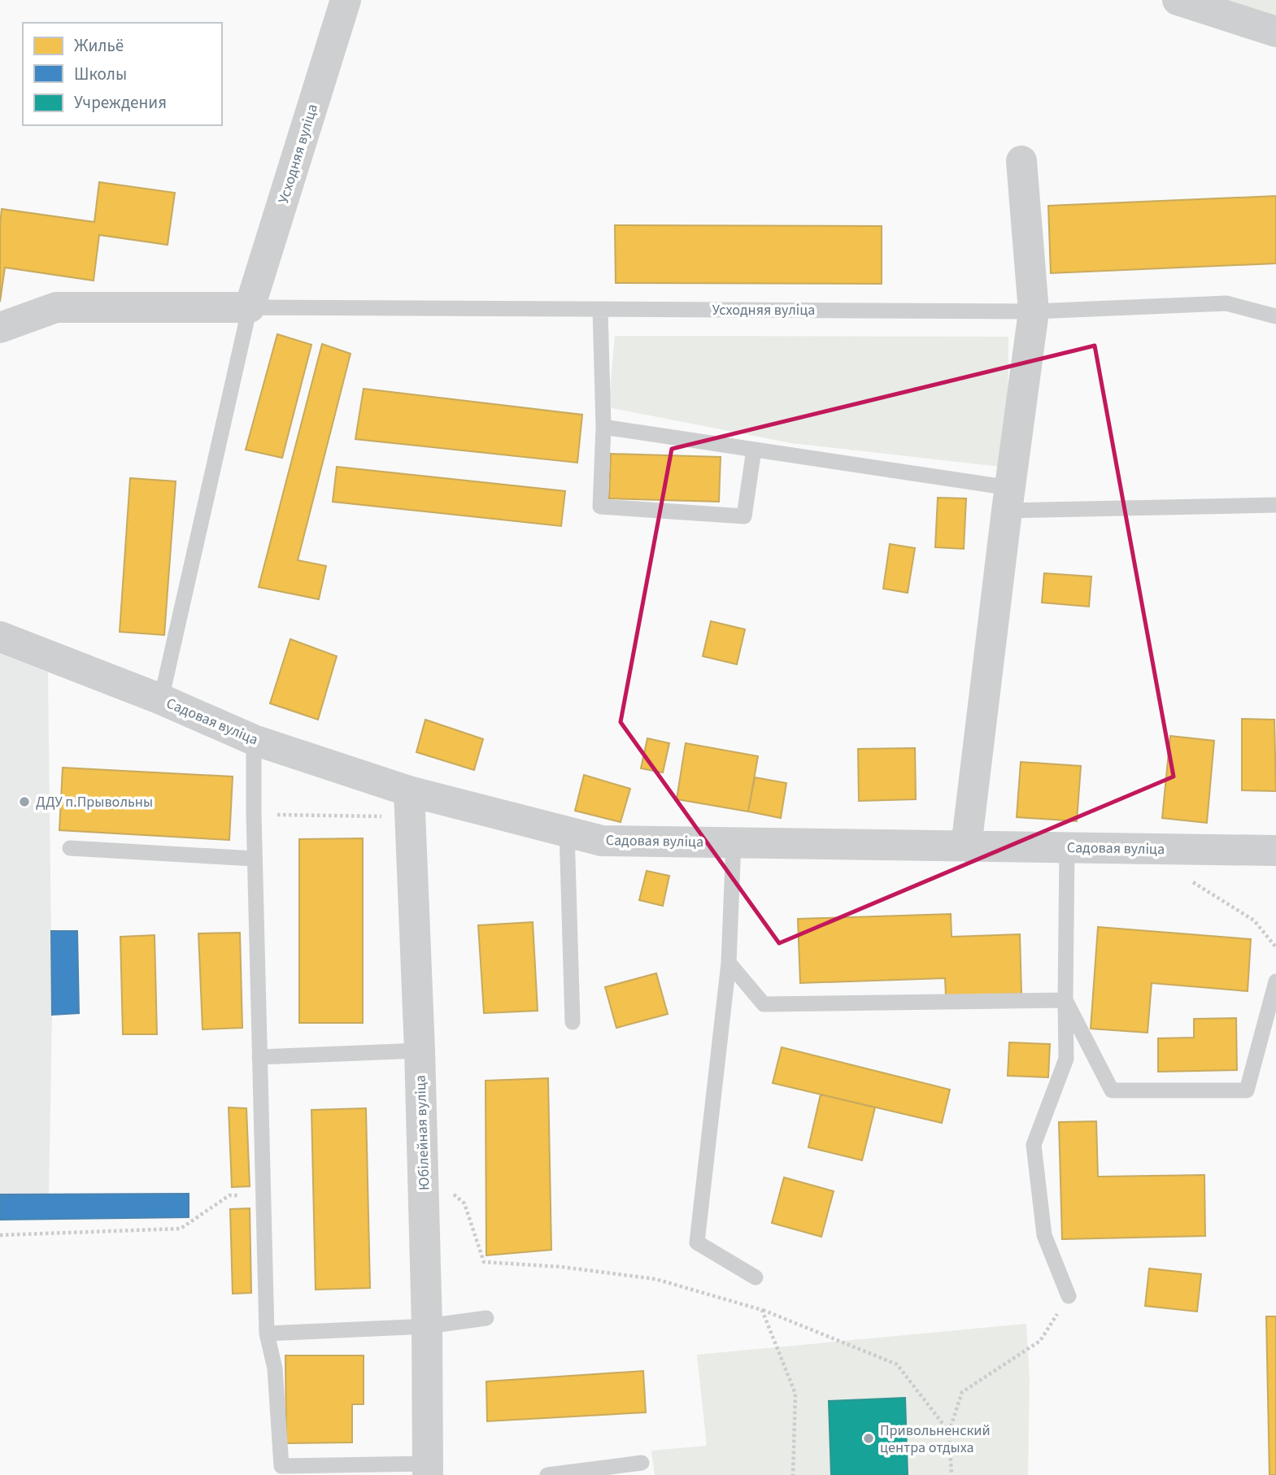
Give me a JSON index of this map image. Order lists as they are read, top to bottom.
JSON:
{
  "streets": {
    "street": ["Усходняя вуліца", "Садовая вуліца", "Юбілейная вуліца"]
  },
  "crossings": [
    ["Садовая вуліца", "Юбілейная вуліца"]
  ],
  "places": ["ДДУ п.Прывольны", "Привольненский центра отдыха"],
  "legend": ["Жильё", "Школы", "Учреждения"]
}
